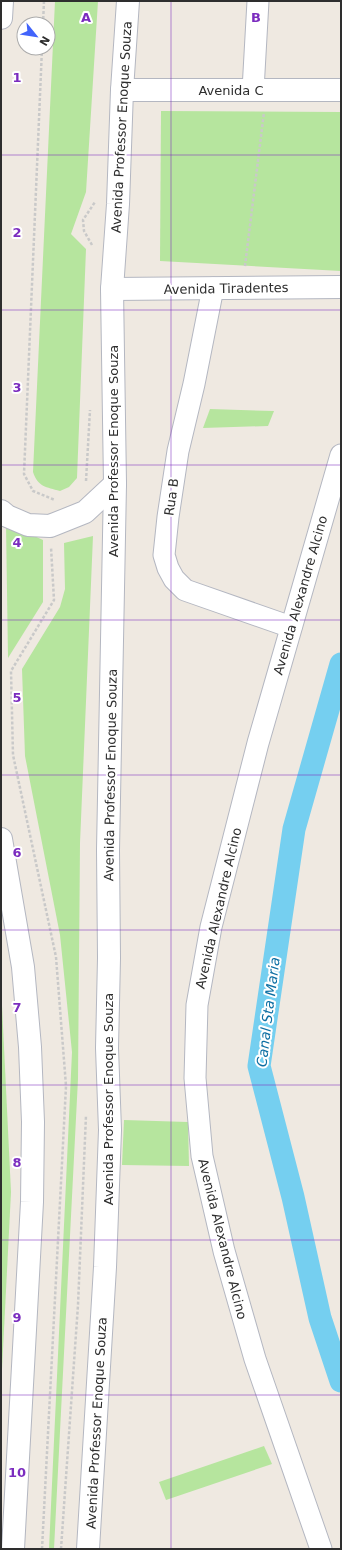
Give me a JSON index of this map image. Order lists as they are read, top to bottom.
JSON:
{
  "streets": {
    "main road": ["Avenida C", "Avenida Professor Enoque Souza", "Avenida Tiradentes"],
    "street": ["Rua B", "Avenida Alexandre Alcino"]
  },
  "crossings": [
    ["Avenida C", "Avenida Professor Enoque Souza"],
    ["Avenida Professor Enoque Souza", "Avenida Tiradentes"],
    ["Avenida Tiradentes", "Rua B"],
    ["Rua B", "Avenida Alexandre Alcino"]
  ],
  "water": ["Canal Sta Maria"],
  "north": "bottom right",
  "grid": {
    "columns": ["A", "B"],
    "rows": [
      "1",
      "2",
      "3",
      "4",
      "5",
      "6",
      "7",
      "8",
      "9",
      "10"
    ]
  }
}
